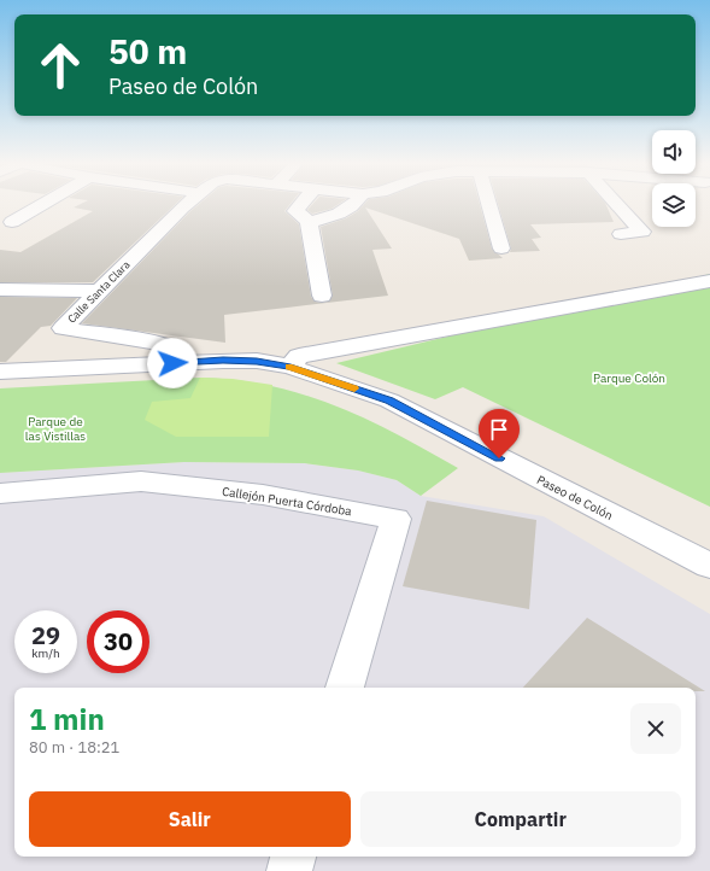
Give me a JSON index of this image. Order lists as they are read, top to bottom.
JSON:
{
  "streets": {
    "street": ["Calle Santa Clara", "Paseo de Colón", "Callejón Puerta Córdoba"]
  },
  "crossings": [
    ["Calle Santa Clara", "Paseo de Colón"]
  ],
  "parks": ["Parque Colón", "Parque de las Vistillas"],
  "page": {
    "turn": ["50 m", "Paseo de Colón"],
    "speed": "29 km/h",
    "limit": "30",
    "heading": ["1 min", "80 m · 18:21"],
    "buttons": ["Salir", "Compartir"]
  }
}
